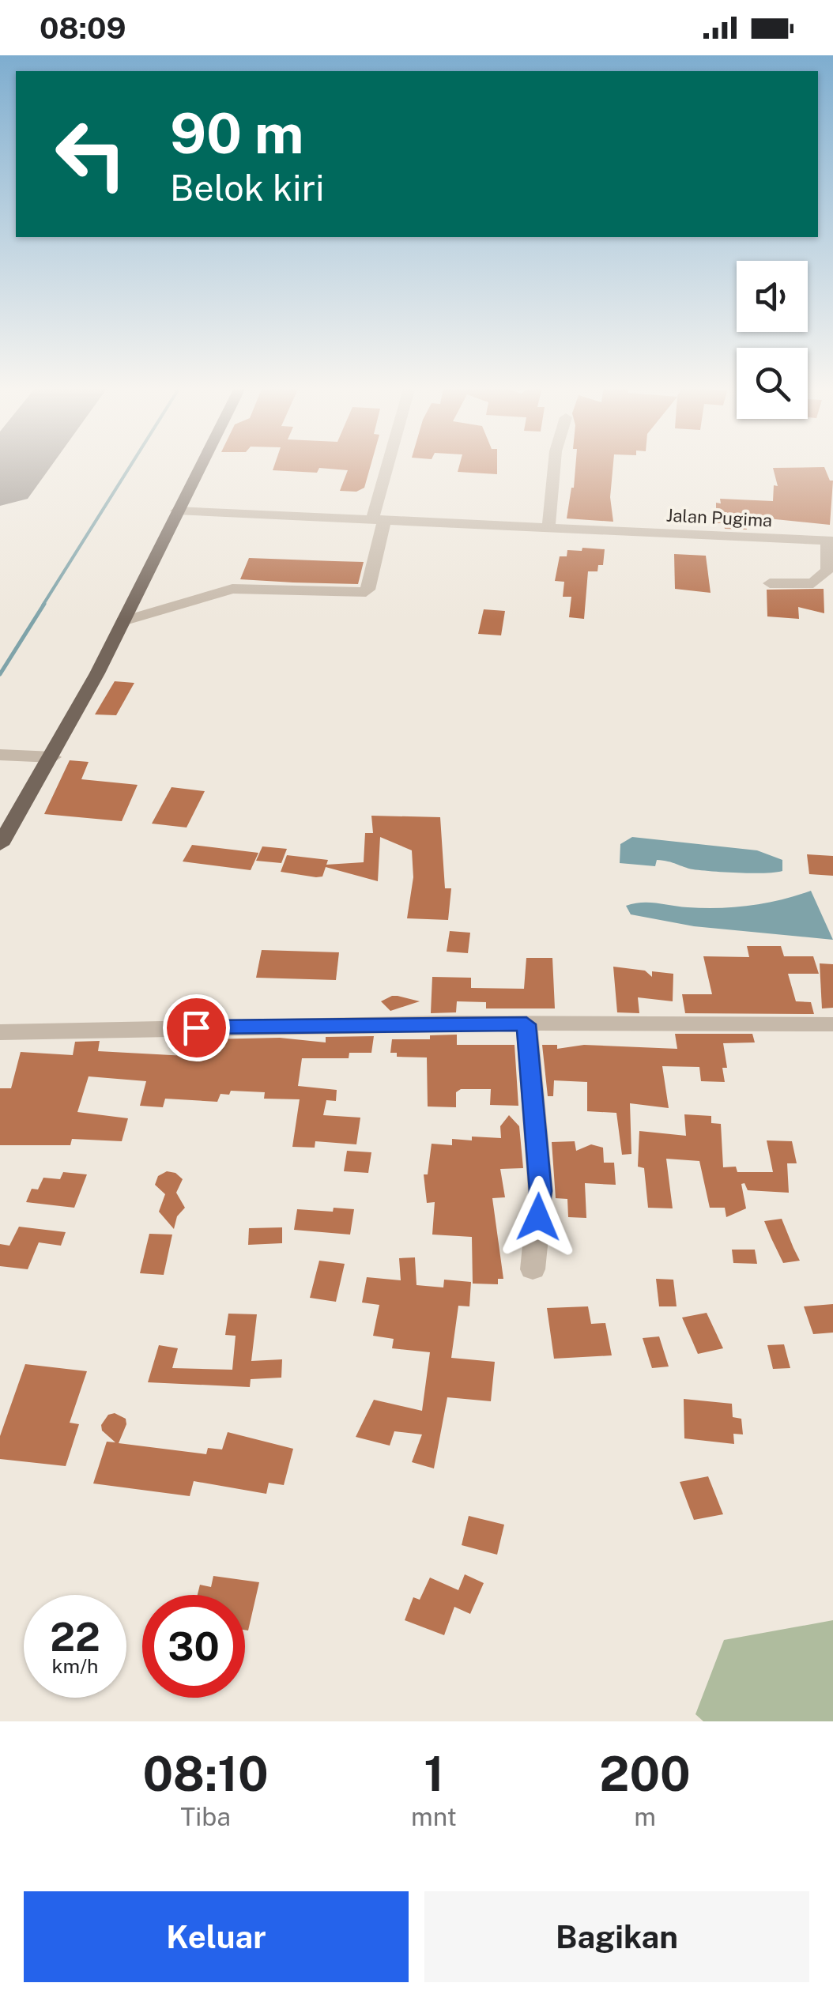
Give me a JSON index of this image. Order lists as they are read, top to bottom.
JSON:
{
  "streets": {
    "street": ["Jalan Pugima"]
  },
  "page": {
    "status": "08:09",
    "turn": ["90 m", "Belok kiri"],
    "speed": "22 km/h",
    "limit": "30",
    "eta": [
      "08:10",
      "Tiba",
      "1",
      "mnt",
      "200",
      "m"
    ],
    "buttons": ["Keluar", "Bagikan"]
  }
}
